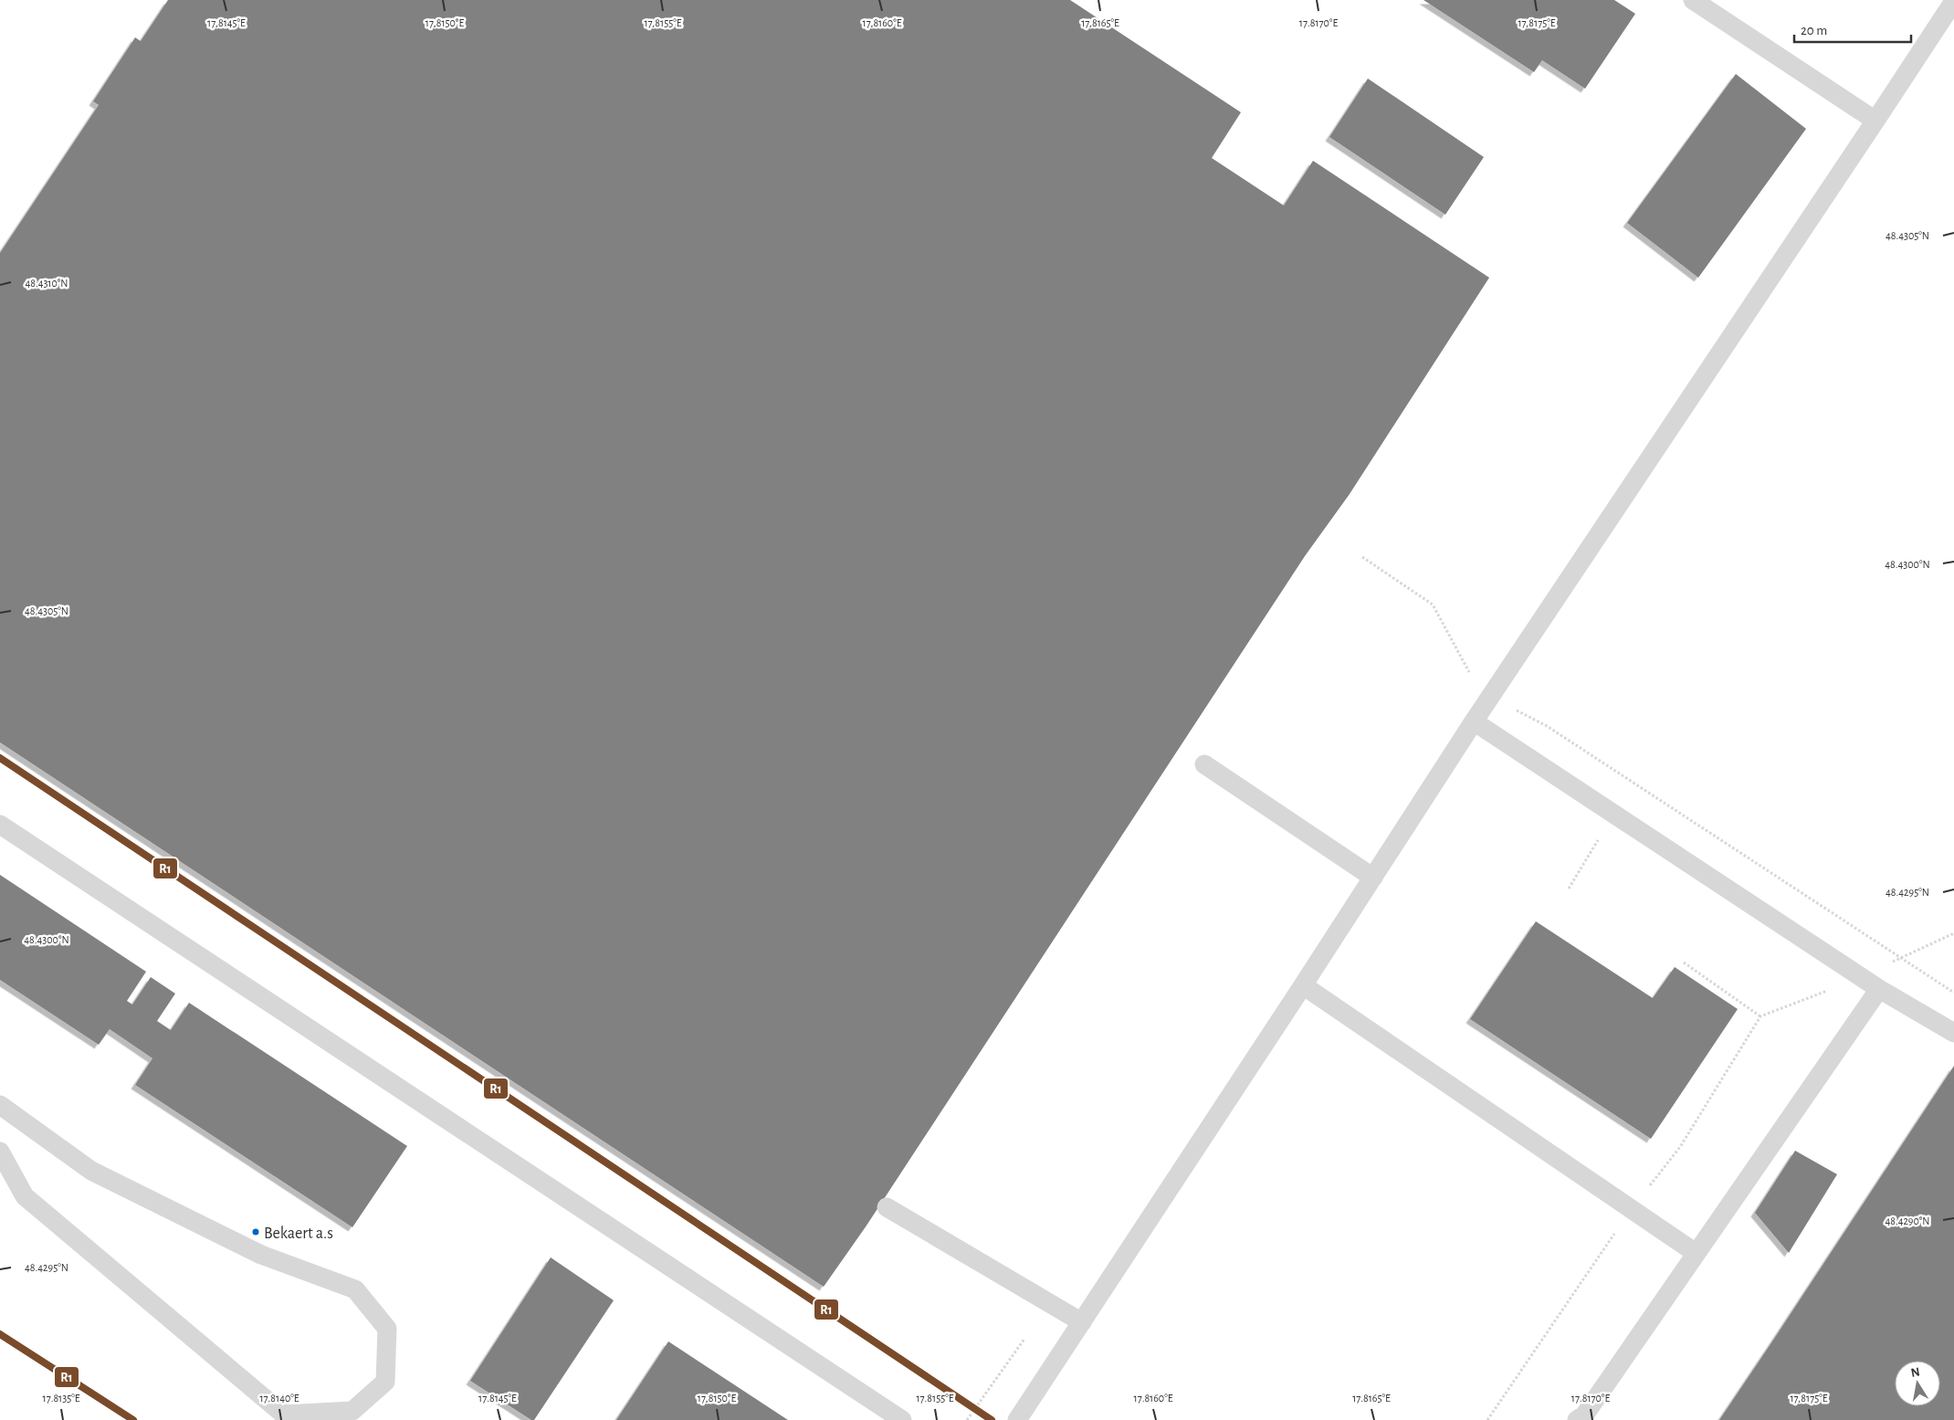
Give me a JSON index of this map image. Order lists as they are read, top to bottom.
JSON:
{
  "places": ["Bekaert a.s"],
  "lines": ["transit line R1"],
  "scale_bar": "20 m",
  "north": "top",
  "coordinates": [
    "17.8145°E",
    "17.8150°E",
    "17.8155°E",
    "17.8160°E",
    "17.8165°E",
    "17.8170°E",
    "17.8175°E",
    "48.4305°N",
    "48.4310°N",
    "48.4300°N",
    "48.4295°N",
    "48.4290°N",
    "17.8135°E",
    "17.8140°E"
  ]
}
